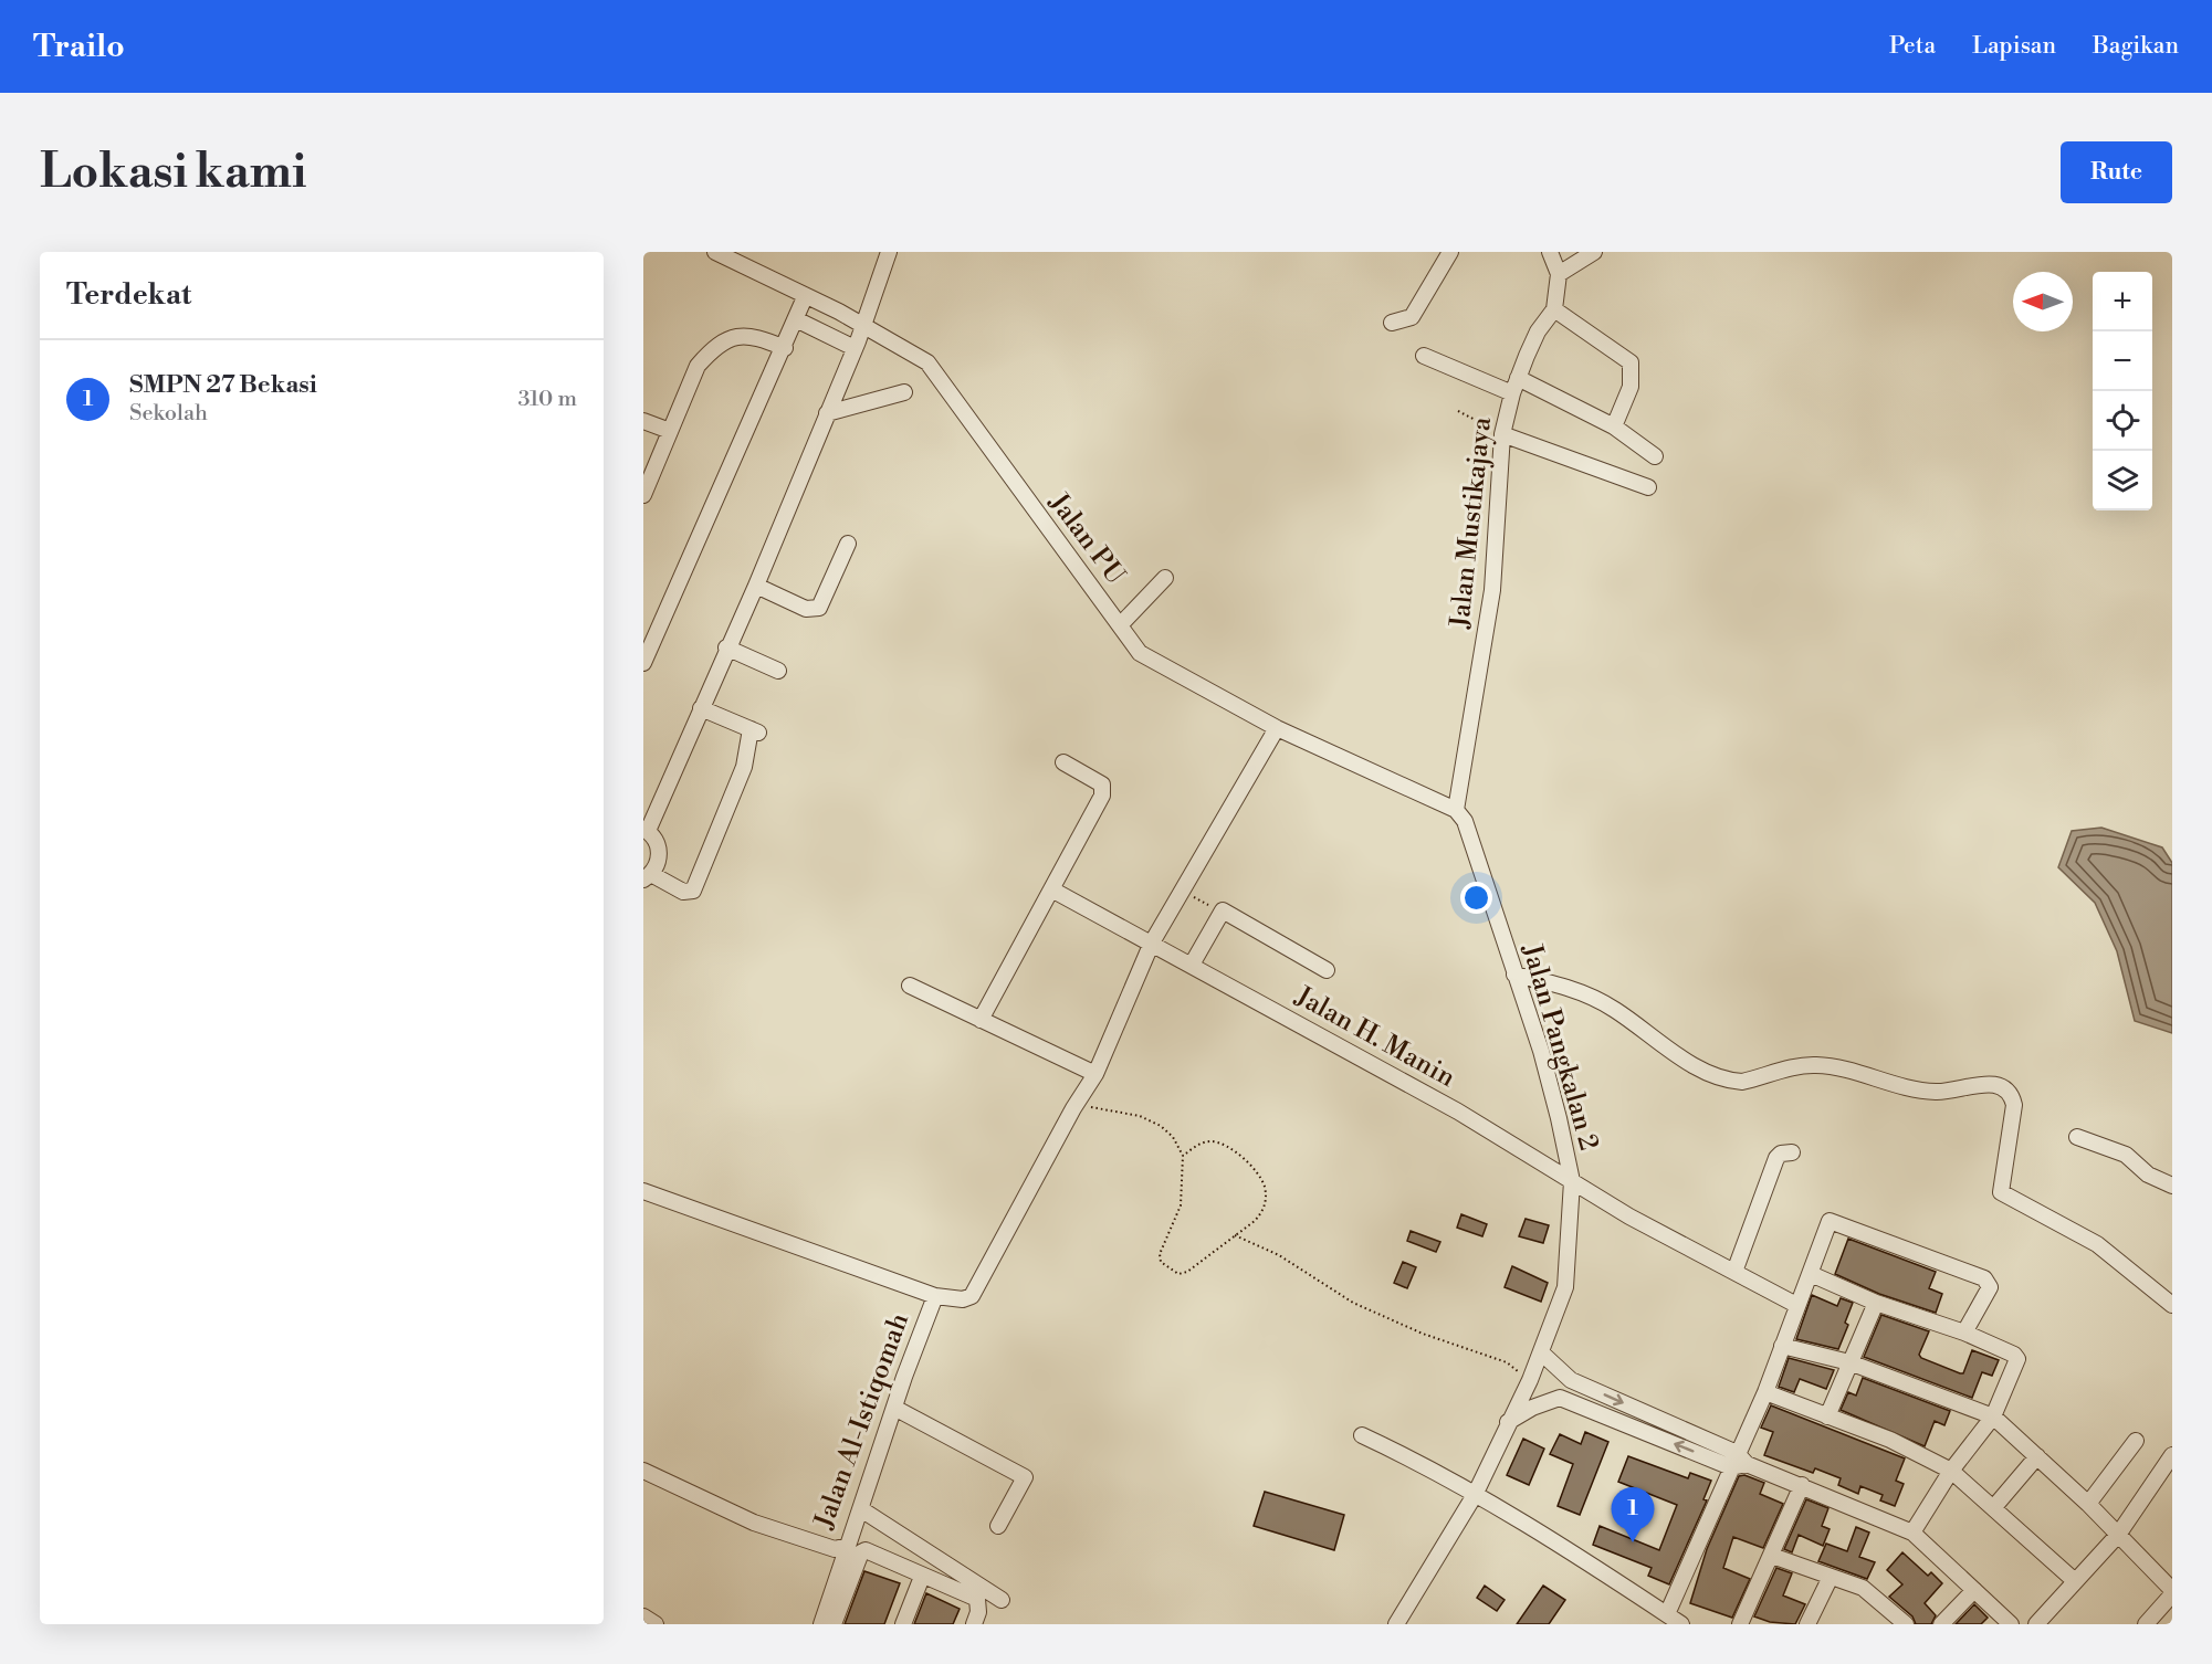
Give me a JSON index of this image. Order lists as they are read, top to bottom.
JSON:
{
  "streets": {
    "street": [
      "Jalan Mustikajaya",
      "Jalan PU",
      "Jalan H. Manin",
      "Jalan Pangkalan 2",
      "Jalan Al-Istiqomah"
    ]
  },
  "crossings": [
    ["Jalan Mustikajaya", "Jalan PU"],
    ["Jalan Mustikajaya", "Jalan Pangkalan 2"],
    ["Jalan PU", "Jalan Pangkalan 2"],
    ["Jalan H. Manin", "Jalan Pangkalan 2"]
  ],
  "north": "left",
  "page": {
    "header": "Trailo",
    "nav": ["Peta", "Lapisan", "Bagikan"],
    "buttons": "Rute",
    "title": "Lokasi kami",
    "heading": "Terdekat",
    "map_buttons": ["+", "−"],
    "list": [
      {
        "mark": "1",
        "name": "SMPN 27 Bekasi",
        "note": "Sekolah",
        "value": "310 m"
      }
    ],
    "pins": "1"
  }
}
